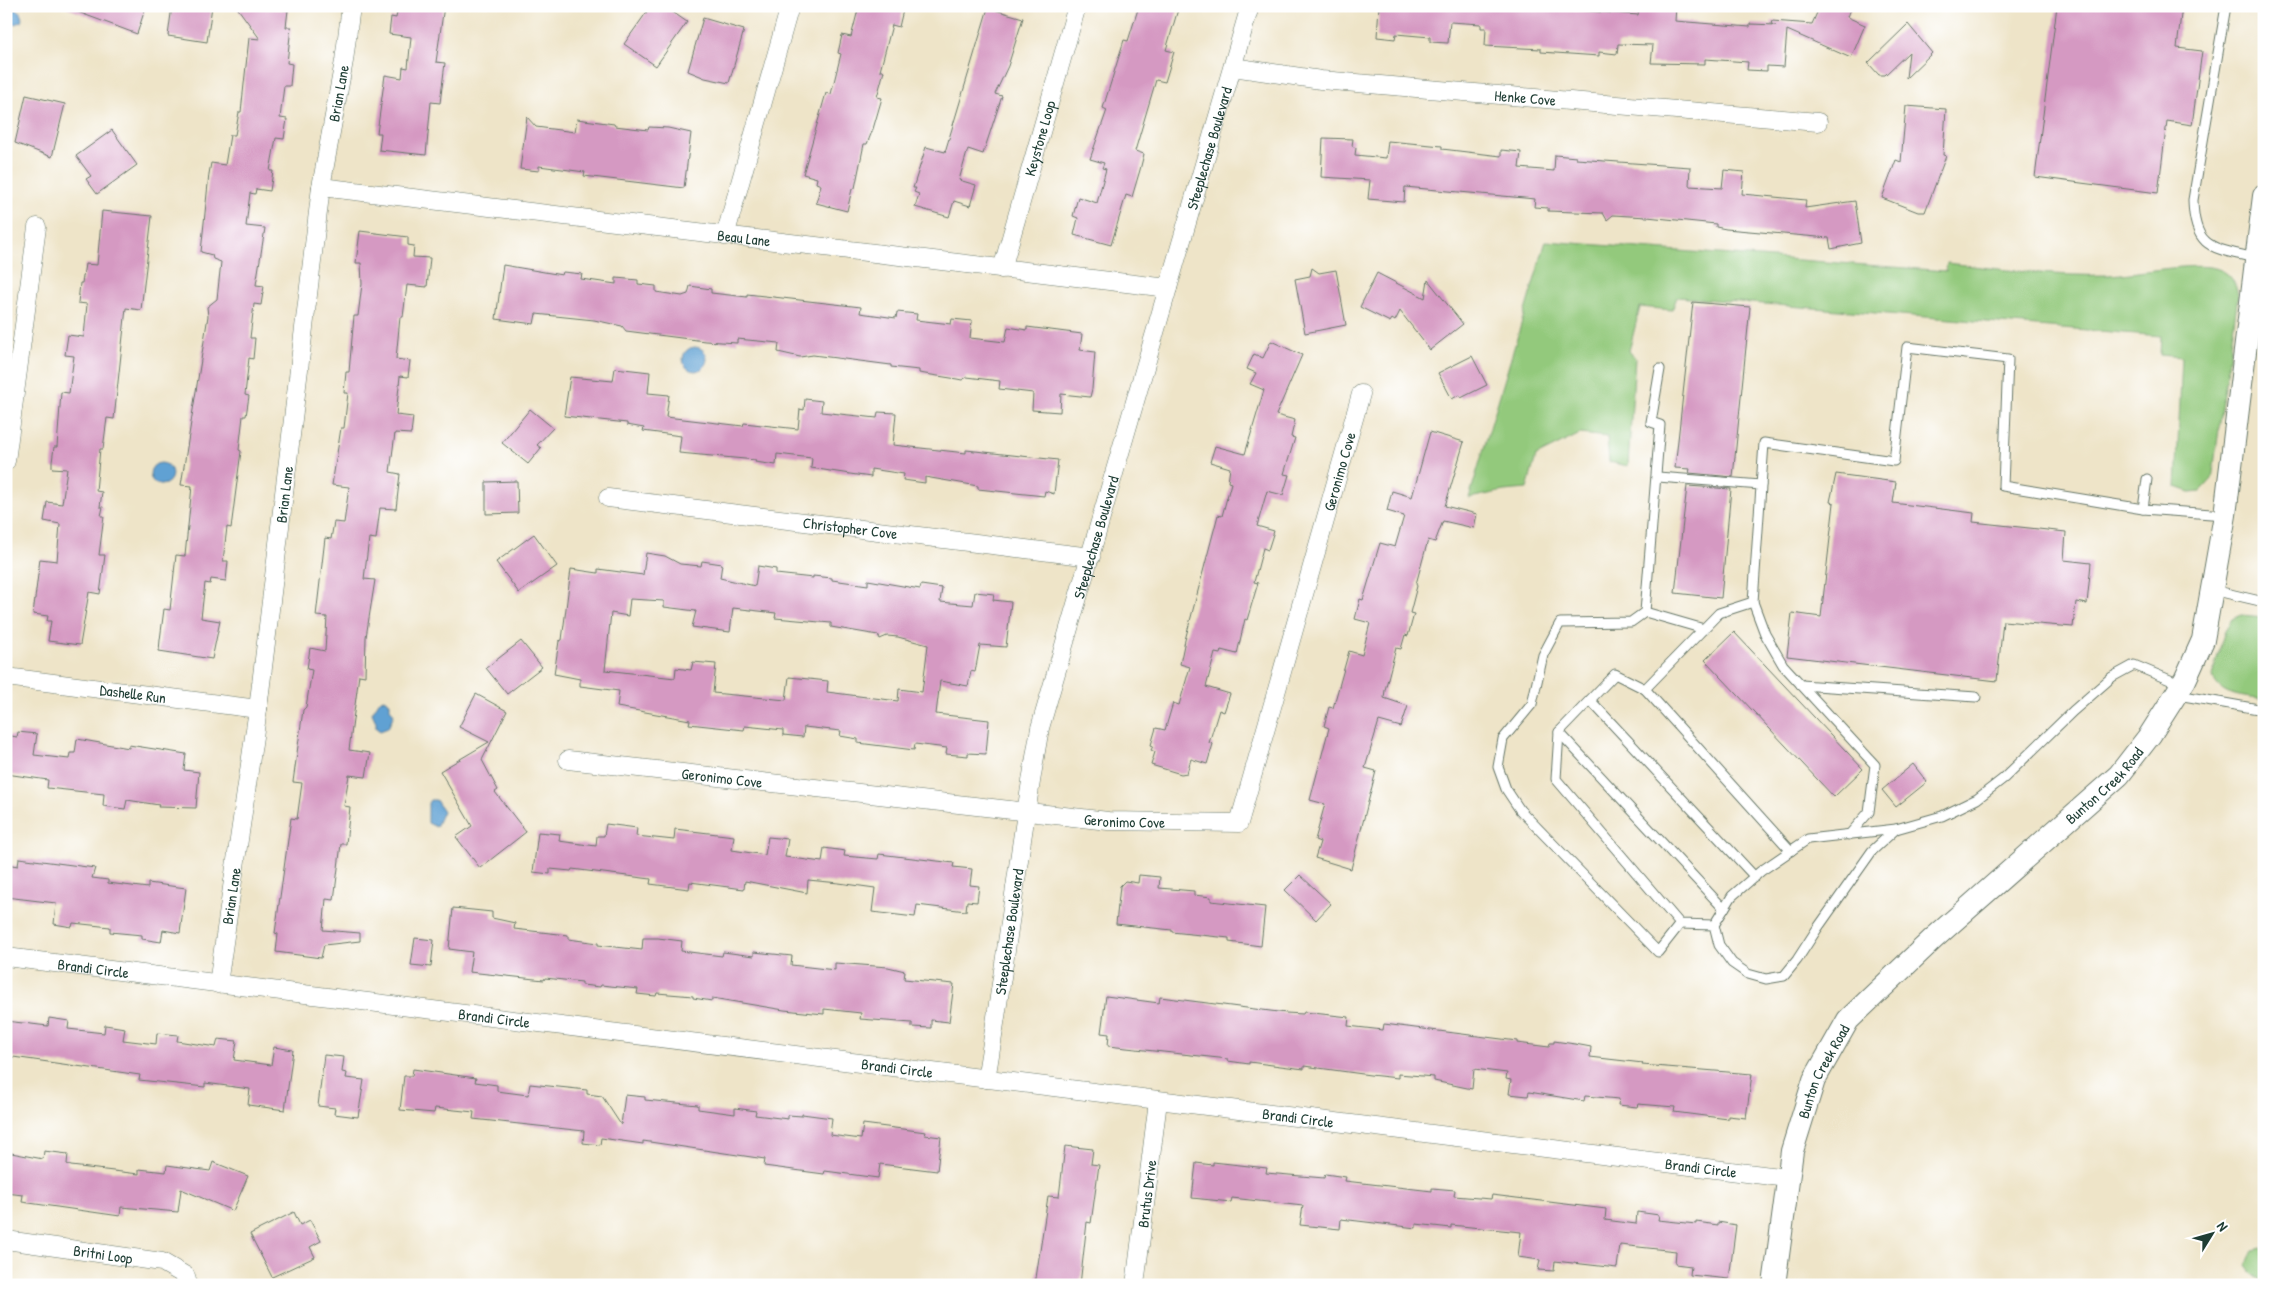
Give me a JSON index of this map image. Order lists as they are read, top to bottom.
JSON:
{
  "streets": {
    "street": [
      "Brian Lane",
      "Henke Cove",
      "Keystone Loop",
      "Steeplechase Boulevard",
      "Beau Lane",
      "Geronimo Cove",
      "Christopher Cove",
      "Dashelle Run",
      "Bunton Creek Road",
      "Brandi Circle",
      "Brutus Drive",
      "Britni Loop"
    ]
  },
  "crossings": [
    ["Brian Lane", "Beau Lane"],
    ["Brian Lane", "Dashelle Run"],
    ["Brian Lane", "Brandi Circle"],
    ["Henke Cove", "Steeplechase Boulevard"],
    ["Keystone Loop", "Beau Lane"],
    ["Steeplechase Boulevard", "Beau Lane"],
    ["Steeplechase Boulevard", "Geronimo Cove"],
    ["Steeplechase Boulevard", "Christopher Cove"],
    ["Steeplechase Boulevard", "Brandi Circle"],
    ["Bunton Creek Road", "Brandi Circle"],
    ["Brandi Circle", "Brutus Drive"]
  ],
  "north": "top right"
}
